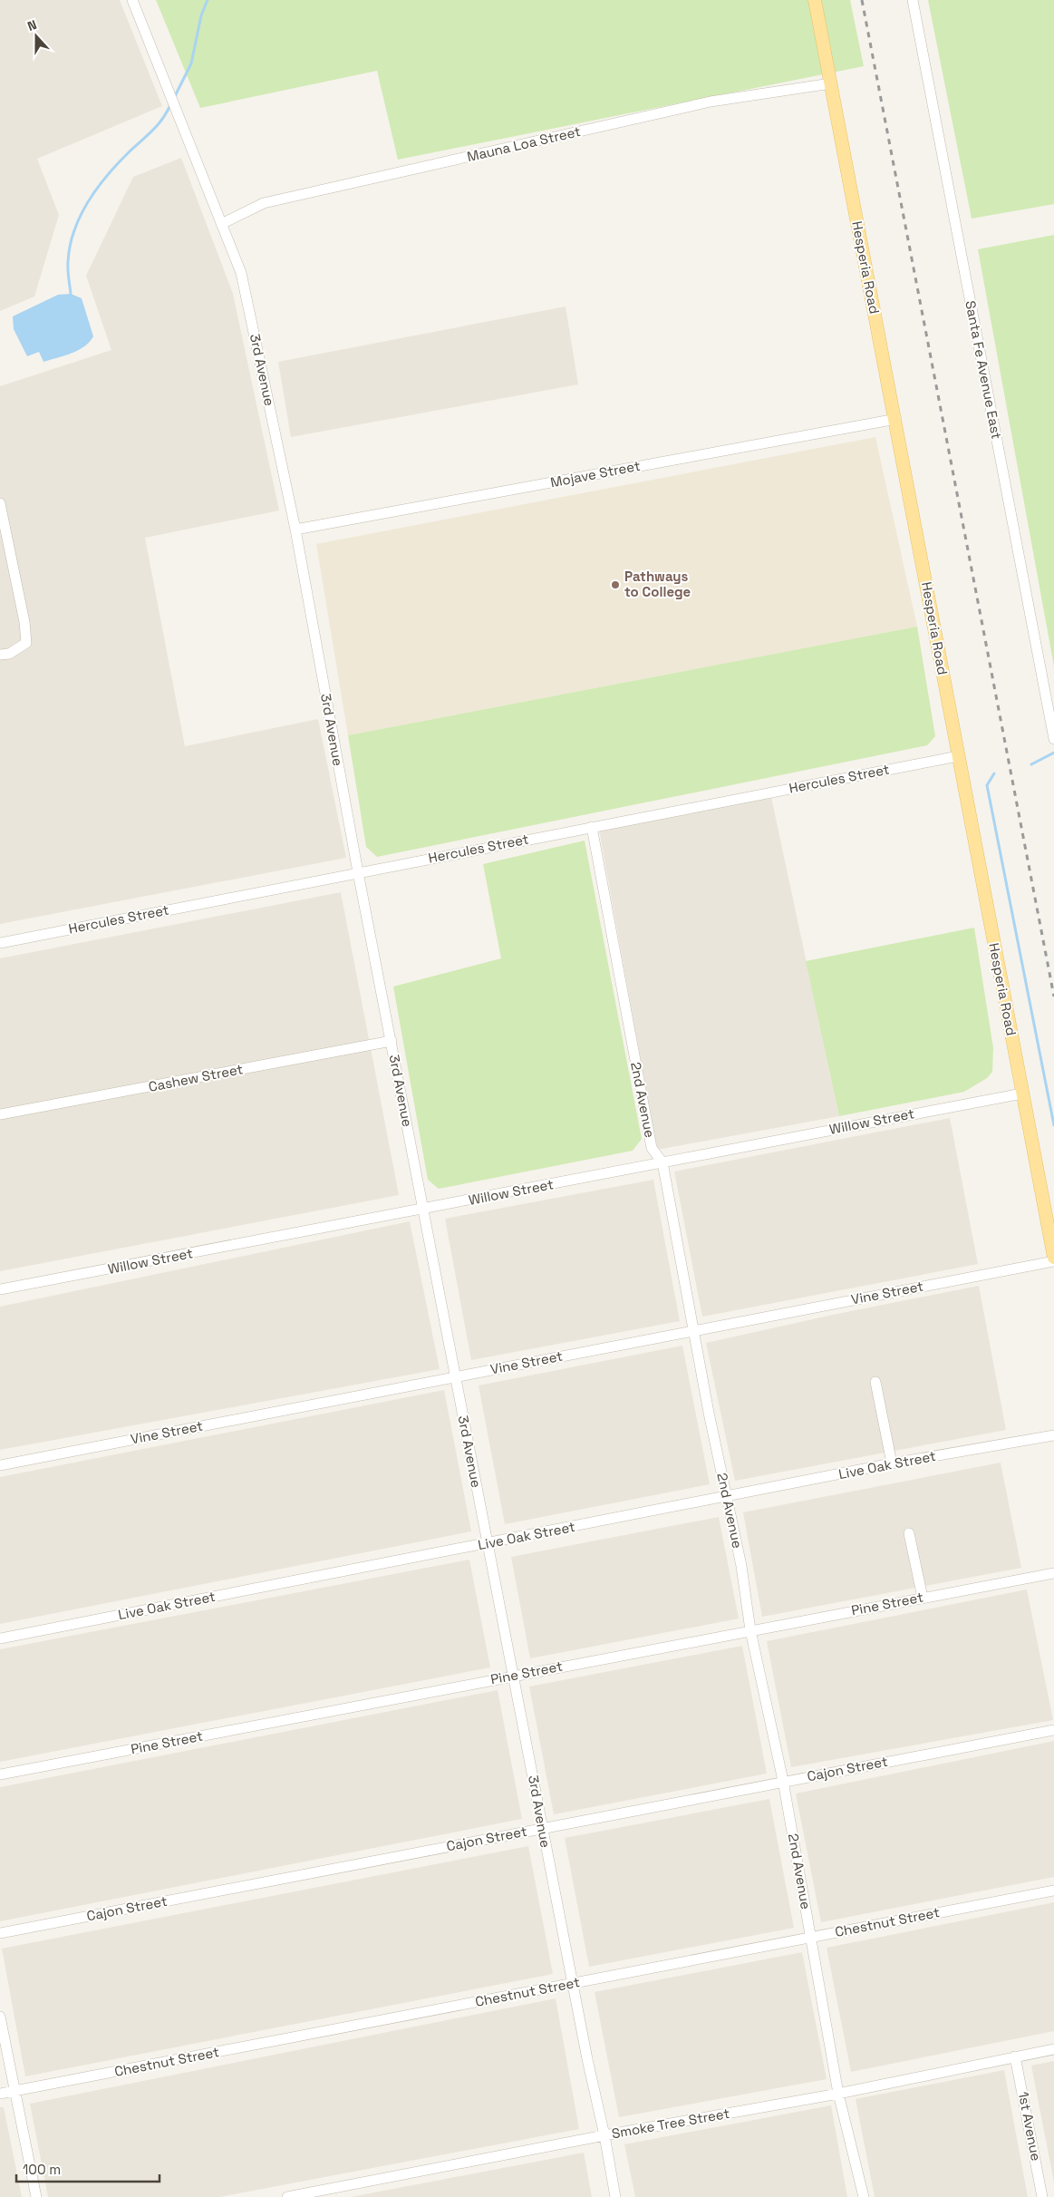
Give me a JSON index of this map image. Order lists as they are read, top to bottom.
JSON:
{
  "streets": {
    "main road": ["Hesperia Road"],
    "street": [
      "Mauna Loa Street",
      "3rd Avenue",
      "Santa Fe Avenue East",
      "Mojave Street",
      "Hercules Street",
      "Cashew Street",
      "2nd Avenue",
      "Willow Street",
      "Vine Street",
      "Live Oak Street",
      "Pine Street",
      "Cajon Street",
      "Chestnut Street",
      "Smoke Tree Street",
      "1st Avenue"
    ]
  },
  "crossings": [
    ["Mauna Loa Street", "Hesperia Road"],
    ["Mauna Loa Street", "3rd Avenue"],
    ["Hesperia Road", "Mojave Street"],
    ["Hesperia Road", "Hercules Street"],
    ["Hesperia Road", "Willow Street"],
    ["3rd Avenue", "Mojave Street"],
    ["3rd Avenue", "Hercules Street"],
    ["3rd Avenue", "Cashew Street"],
    ["3rd Avenue", "Willow Street"],
    ["3rd Avenue", "Vine Street"],
    ["3rd Avenue", "Live Oak Street"],
    ["3rd Avenue", "Pine Street"],
    ["3rd Avenue", "Cajon Street"],
    ["3rd Avenue", "Chestnut Street"],
    ["3rd Avenue", "Smoke Tree Street"],
    ["Hercules Street", "2nd Avenue"],
    ["2nd Avenue", "Willow Street"],
    ["2nd Avenue", "Vine Street"],
    ["2nd Avenue", "Live Oak Street"],
    ["2nd Avenue", "Pine Street"],
    ["2nd Avenue", "Cajon Street"],
    ["2nd Avenue", "Chestnut Street"],
    ["2nd Avenue", "Smoke Tree Street"],
    ["Smoke Tree Street", "1st Avenue"]
  ],
  "places": ["Pathways to College"],
  "scale_bar": "100 m",
  "north": "top"
}
